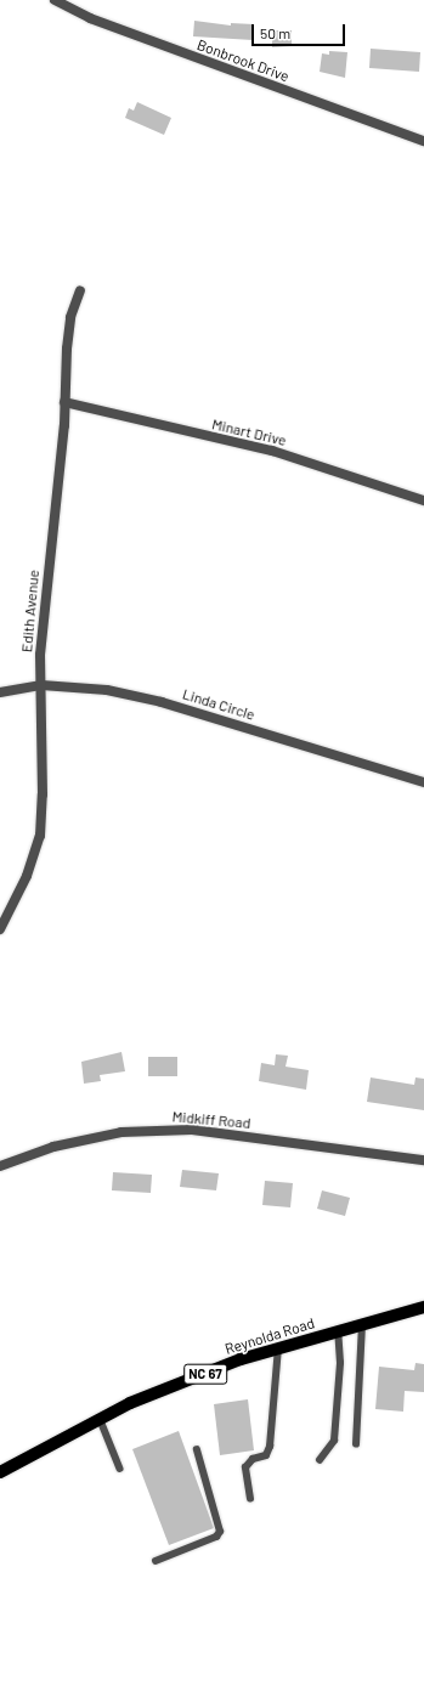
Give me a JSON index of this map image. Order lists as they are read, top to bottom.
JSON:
{
  "streets": {
    "main road": ["Reynolda Road", "NC 67"],
    "street": [
      "Bonbrook Drive",
      "Minart Drive",
      "Edith Avenue",
      "Linda Circle",
      "Midkiff Road"
    ]
  },
  "crossings": [
    ["Minart Drive", "Edith Avenue"],
    ["Edith Avenue", "Linda Circle"]
  ],
  "scale_bar": "50 m"
}
